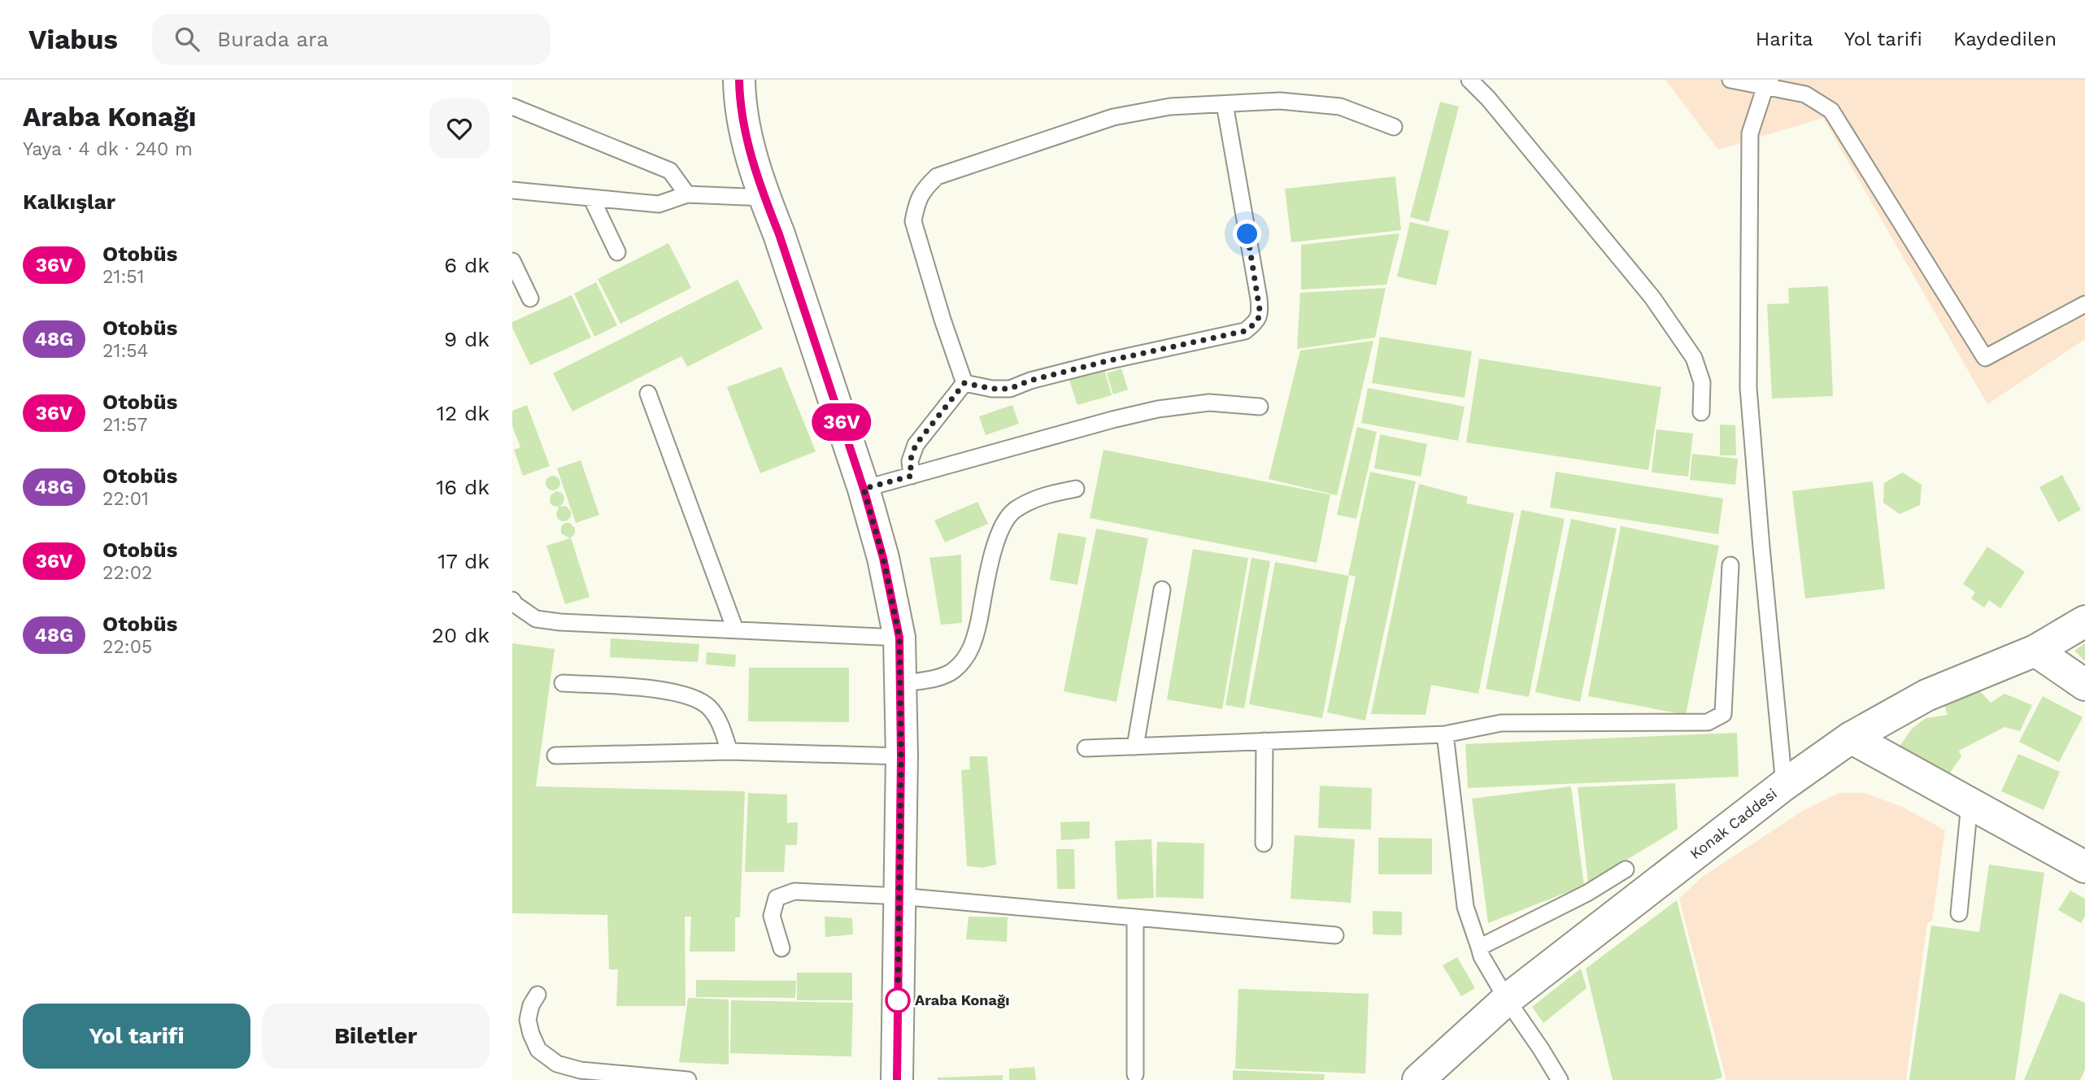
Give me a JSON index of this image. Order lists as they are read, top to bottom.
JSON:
{
  "streets": {
    "street": ["Konak Caddesi"]
  },
  "places": ["Araba Konağı"],
  "lines": ["bus line 36V"],
  "page": {
    "header": "Viabus",
    "search": "Burada ara",
    "nav": ["Harita", "Yol tarifi", "Kaydedilen"],
    "heading": [
      ["Araba Konağı", "Yaya · 4 dk · 240 m"],
      "Kalkışlar"
    ],
    "on_map": "36V",
    "list": [
      {
        "mark": "36V",
        "name": "Otobüs",
        "note": "21:51",
        "value": "6 dk"
      },
      {
        "mark": "48G",
        "name": "Otobüs",
        "note": "21:54",
        "value": "9 dk"
      },
      {
        "mark": "36V",
        "name": "Otobüs",
        "note": "21:57",
        "value": "12 dk"
      },
      {
        "mark": "48G",
        "name": "Otobüs",
        "note": "22:01",
        "value": "16 dk"
      },
      {
        "mark": "36V",
        "name": "Otobüs",
        "note": "22:02",
        "value": "17 dk"
      },
      {
        "mark": "48G",
        "name": "Otobüs",
        "note": "22:05",
        "value": "20 dk"
      }
    ],
    "buttons": ["Yol tarifi", "Biletler"]
  }
}
